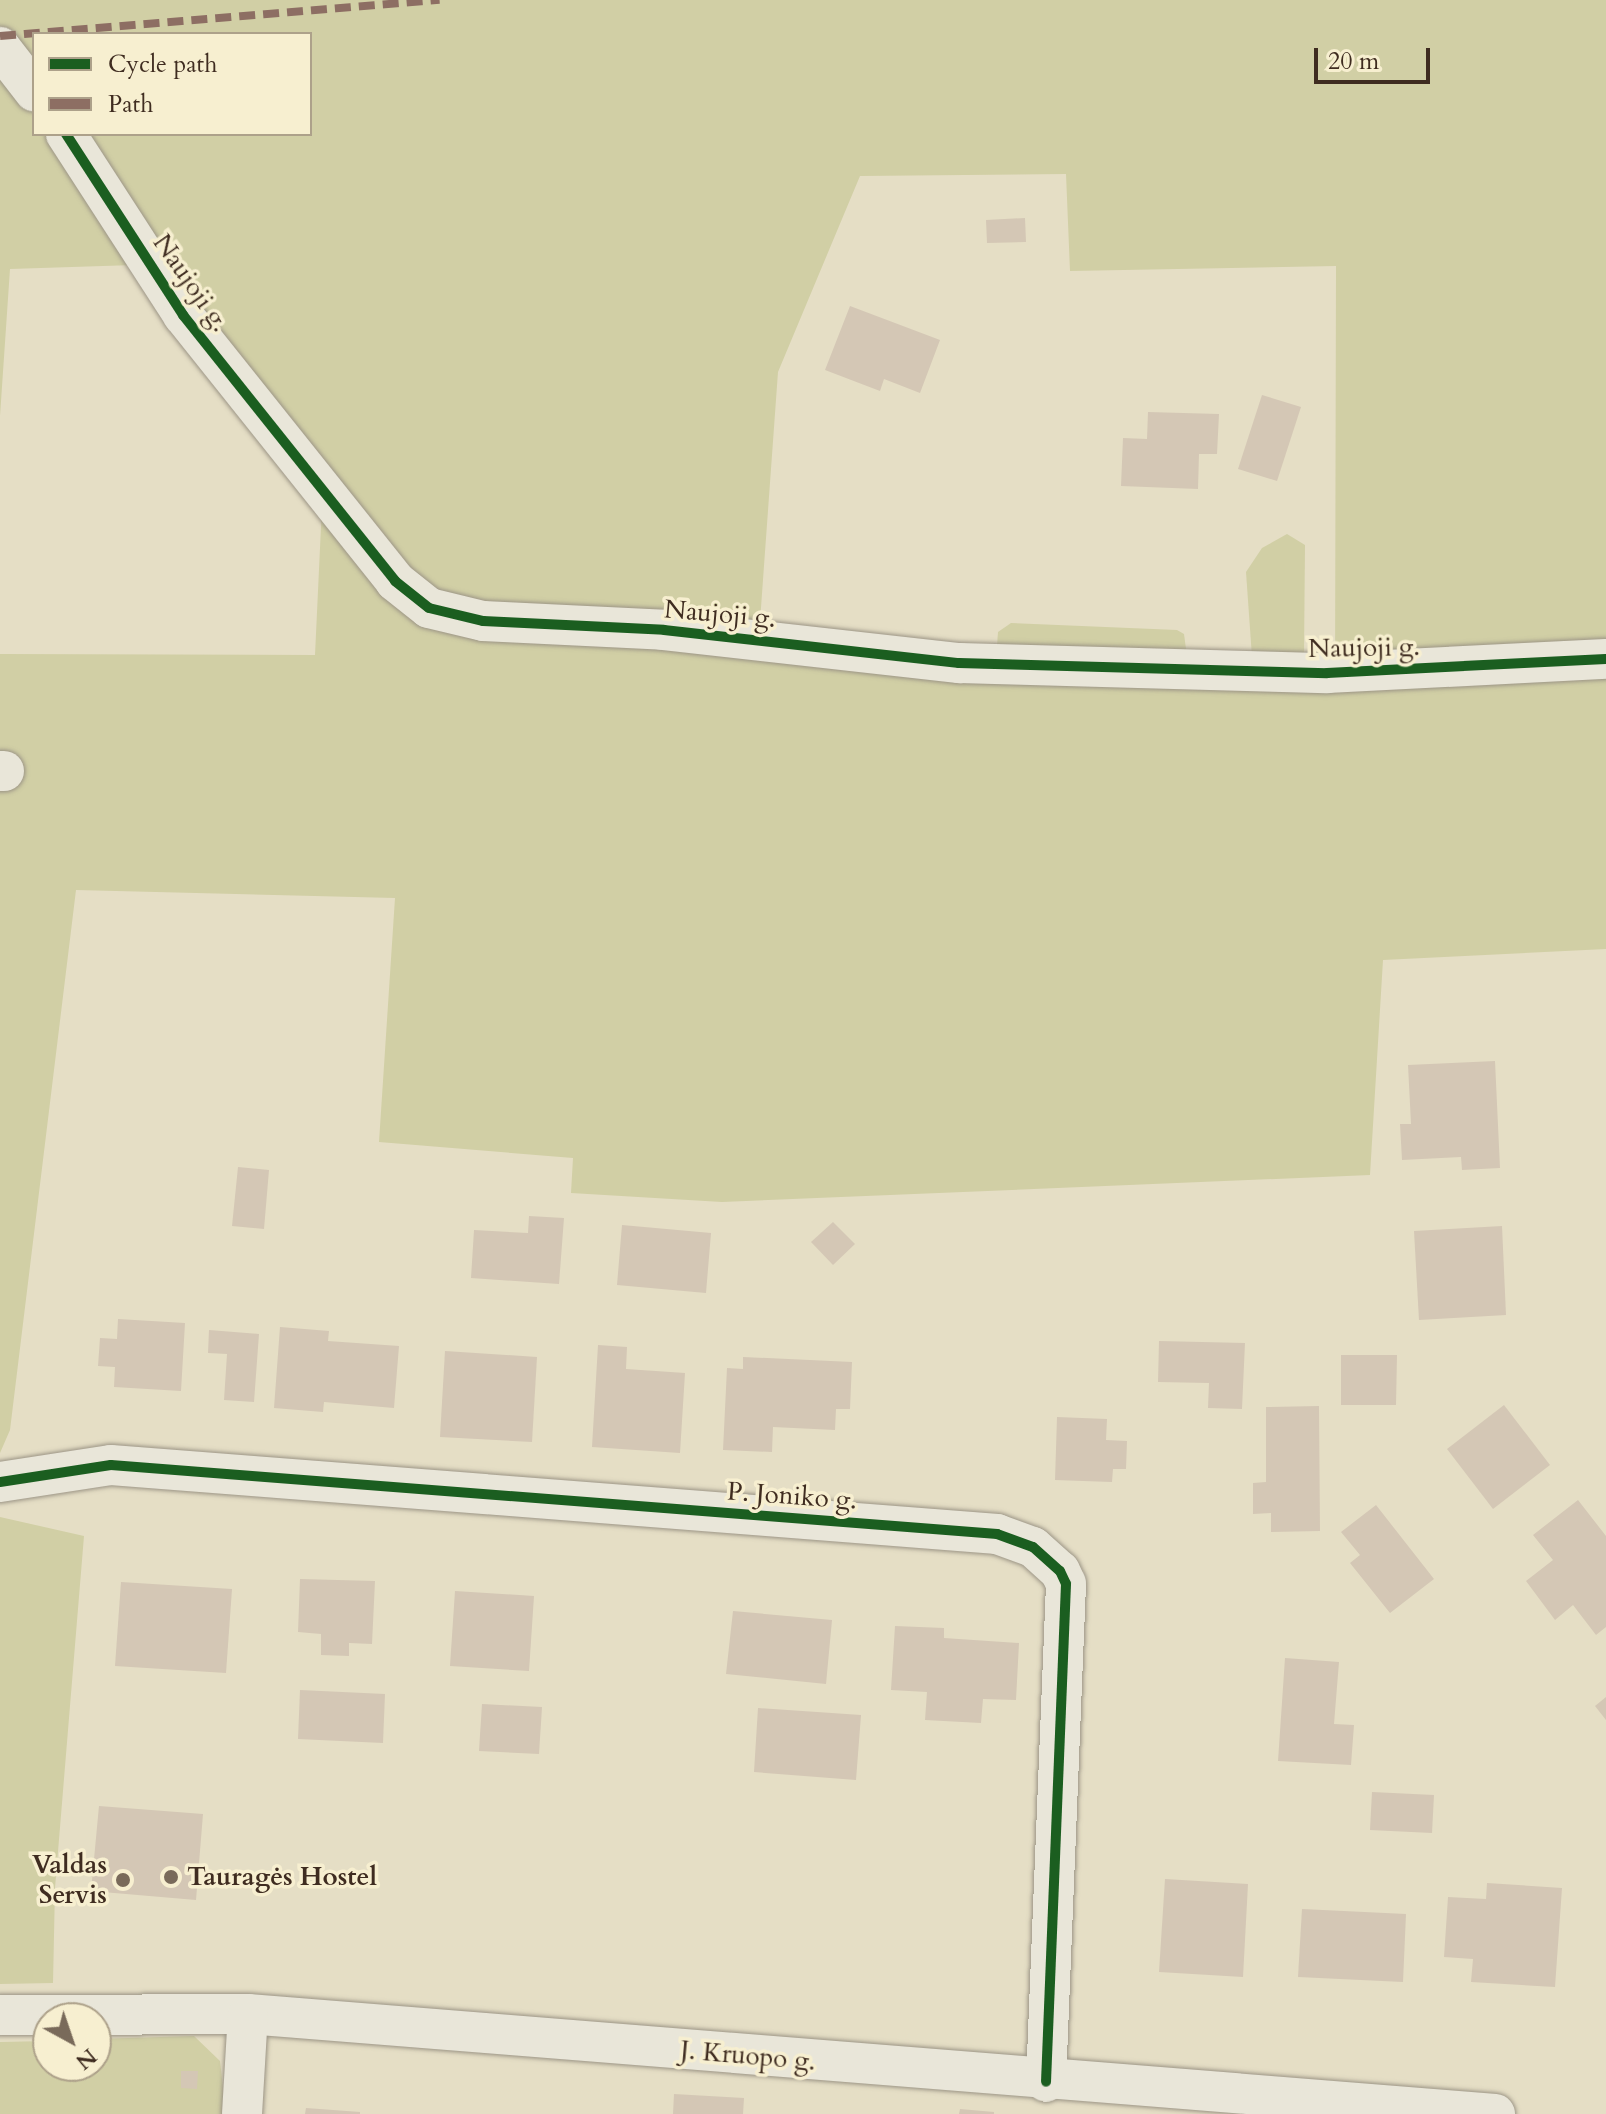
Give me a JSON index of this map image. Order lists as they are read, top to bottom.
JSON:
{
  "streets": {
    "street": ["Naujoji g.", "P. Joniko g.", "J. Kruopo g."]
  },
  "crossings": [
    ["P. Joniko g.", "J. Kruopo g."]
  ],
  "places": ["Tauragės Hostel", "Valdas Servis"],
  "legend": ["Cycle path", "Path"],
  "scale_bar": "20 m",
  "north": "bottom right"
}
